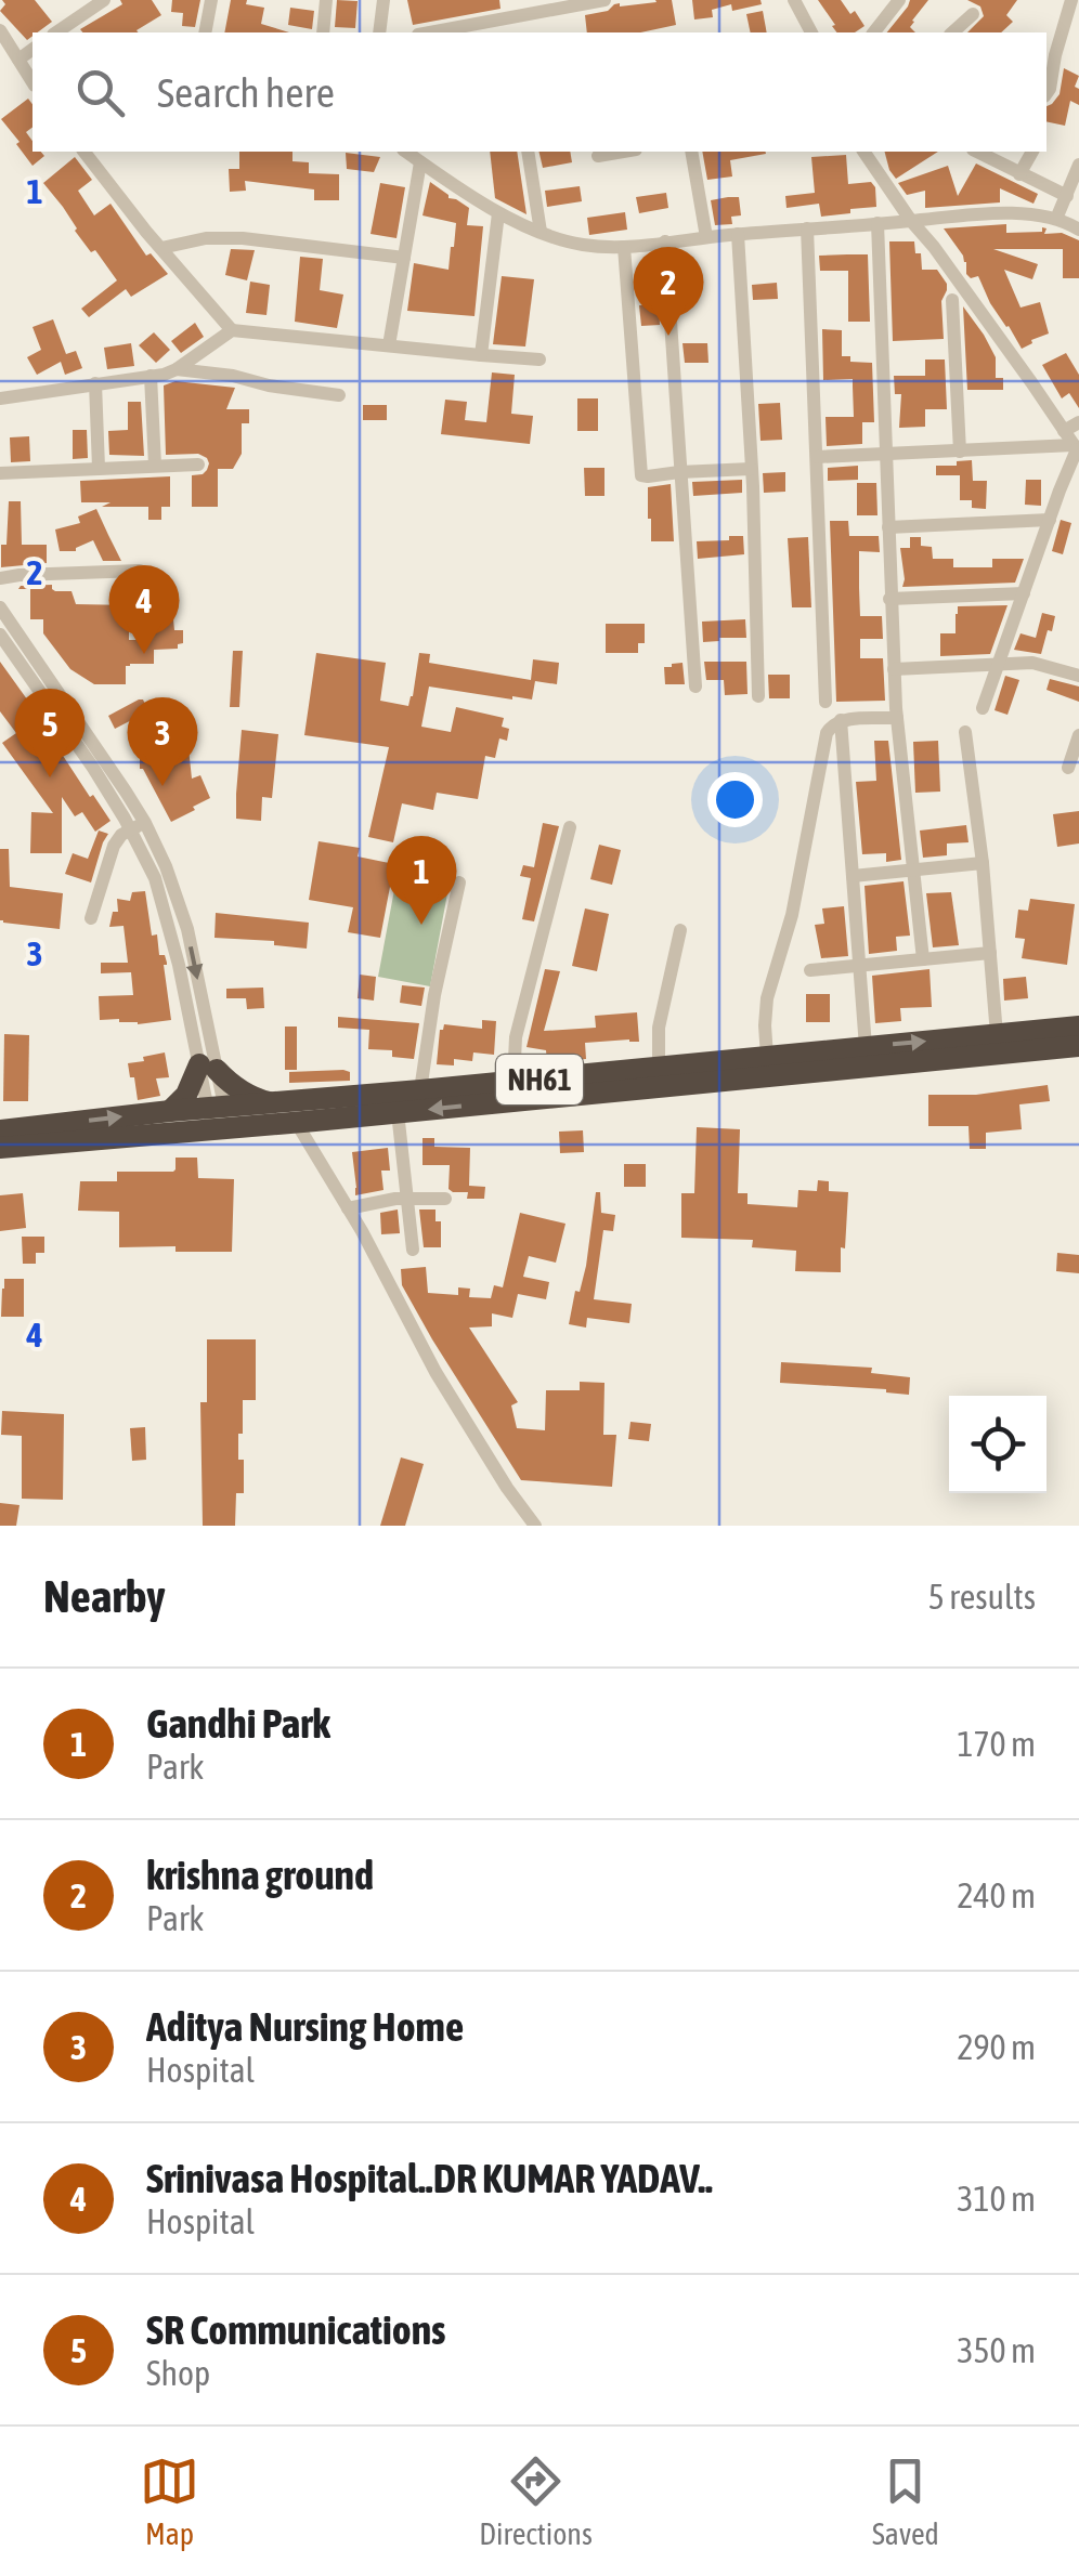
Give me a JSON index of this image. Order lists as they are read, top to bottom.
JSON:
{
  "streets": {
    "highway": ["NH61"]
  },
  "page": {
    "search": "Search here",
    "pins": [
      "2",
      "4",
      "5",
      "3",
      "1"
    ],
    "heading": ["Nearby", "5 results"],
    "list": [
      {
        "mark": "1",
        "name": "Gandhi Park",
        "note": "Park",
        "value": "170 m"
      },
      {
        "mark": "2",
        "name": "krishna ground",
        "note": "Park",
        "value": "240 m"
      },
      {
        "mark": "3",
        "name": "Aditya Nursing Home",
        "note": "Hospital",
        "value": "290 m"
      },
      {
        "mark": "4",
        "name": "Srinivasa Hospital..DR KUMAR YADAV..",
        "note": "Hospital",
        "value": "310 m"
      },
      {
        "mark": "5",
        "name": "SR Communications",
        "note": "Shop",
        "value": "350 m"
      }
    ],
    "nav": ["Map", "Directions", "Saved"]
  },
  "grid": {
    "rows": [
      "1",
      "2",
      "3",
      "4"
    ]
  }
}
